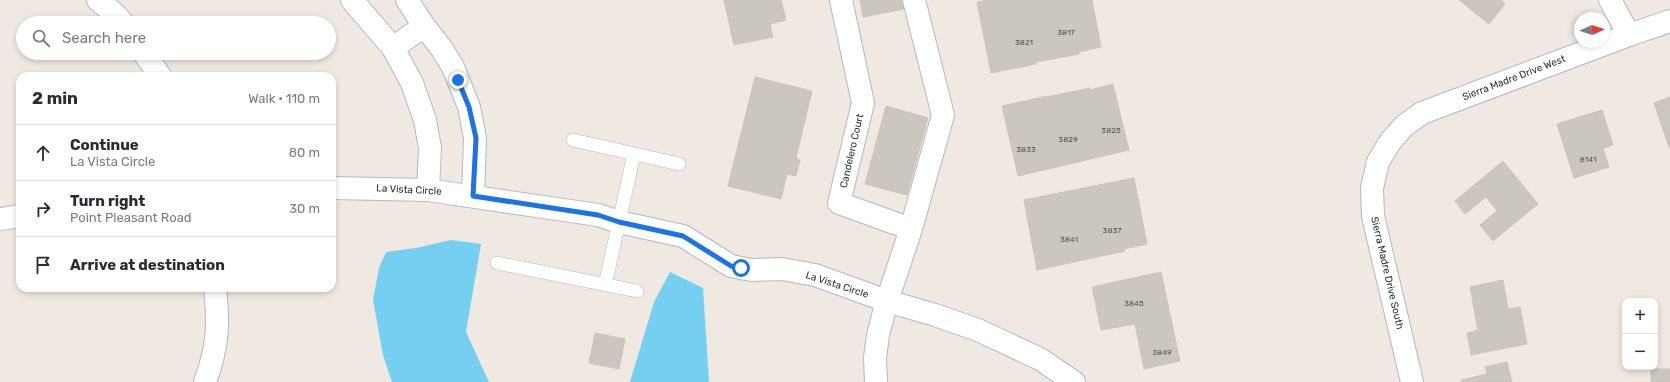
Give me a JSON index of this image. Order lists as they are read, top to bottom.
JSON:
{
  "streets": {
    "street": [
      "Sierra Madre Drive West",
      "Candelero Court",
      "La Vista Circle",
      "Sierra Madre Drive South"
    ]
  },
  "crossings": [
    ["Sierra Madre Drive West", "Sierra Madre Drive South"]
  ],
  "house_numbers": [
    "3817",
    "3821",
    "3825",
    "3829",
    "3833",
    "8141",
    "3837",
    "3841",
    "3845",
    "3849"
  ],
  "north": "right",
  "page": {
    "search": "Search here",
    "heading": ["2 min", "Walk · 110 m"],
    "list": [
      ["Continue", "La Vista Circle", "80 m"],
      ["Turn right", "Point Pleasant Road", "30 m"],
      "Arrive at destination"
    ],
    "map_buttons": ["+", "−"]
  }
}
